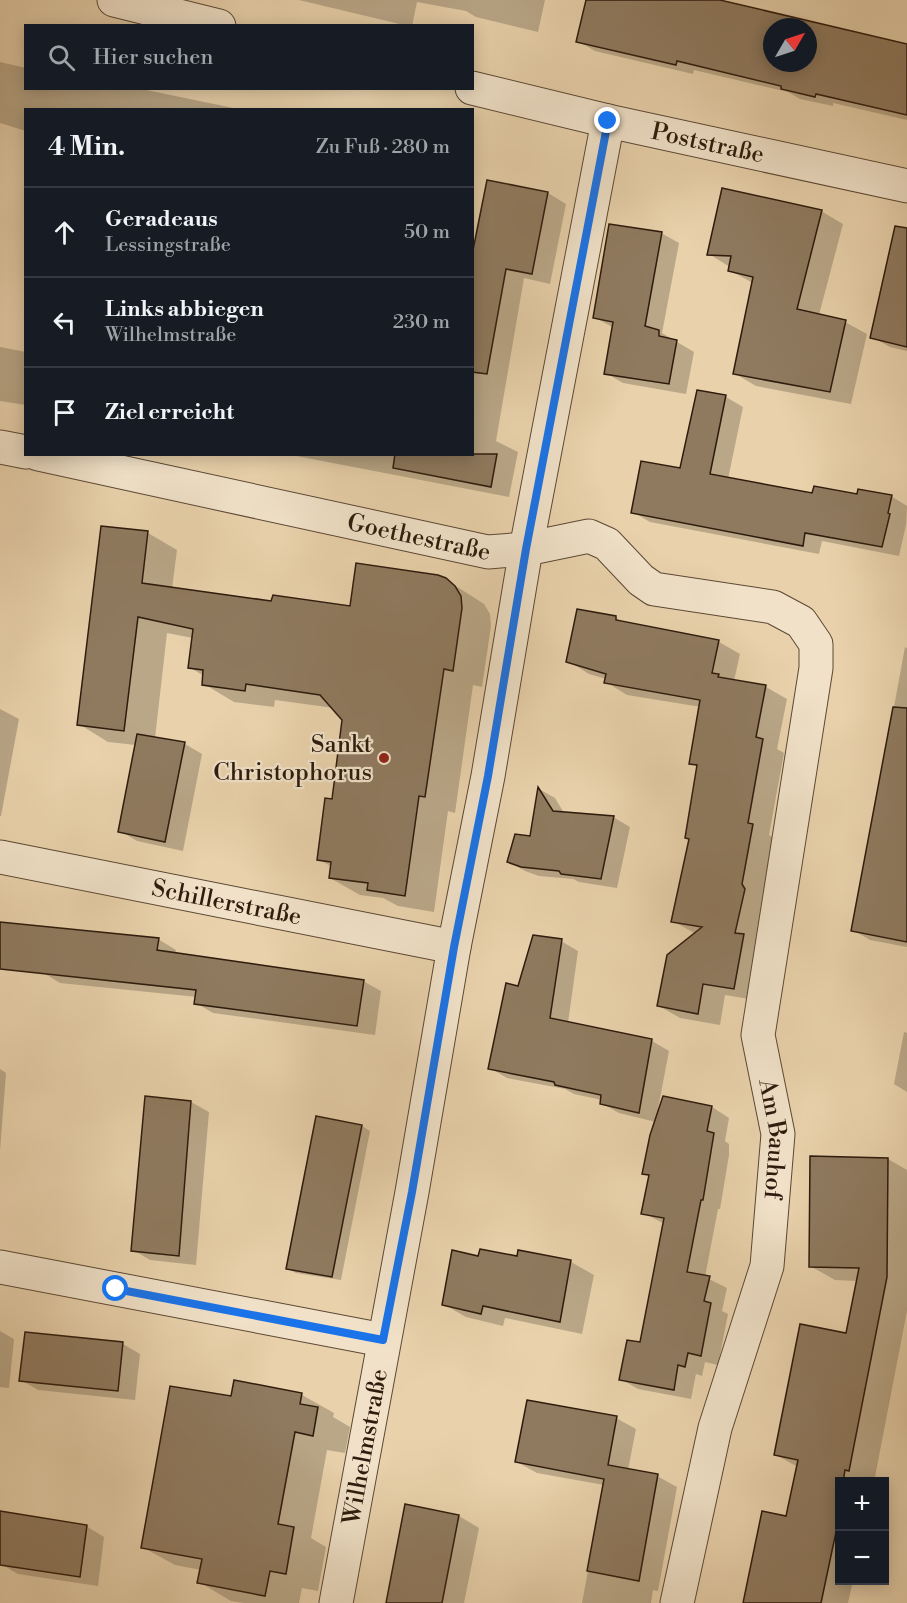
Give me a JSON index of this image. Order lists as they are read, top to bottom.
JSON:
{
  "streets": {
    "street": [
      "Poststraße",
      "Goethestraße",
      "Schillerstraße",
      "Am Bauhof",
      "Wilhelmstraße"
    ]
  },
  "crossings": [
    ["Poststraße", "Wilhelmstraße"],
    ["Goethestraße", "Am Bauhof"],
    ["Goethestraße", "Wilhelmstraße"],
    ["Schillerstraße", "Wilhelmstraße"]
  ],
  "places": ["Sankt Christophorus"],
  "north": "top right",
  "page": {
    "search": "Hier suchen",
    "heading": ["4 Min.", "Zu Fuß · 280 m"],
    "list": [
      ["Geradeaus", "Lessingstraße", "50 m"],
      ["Links abbiegen", "Wilhelmstraße", "230 m"],
      "Ziel erreicht"
    ],
    "map_buttons": ["+", "−"]
  }
}
